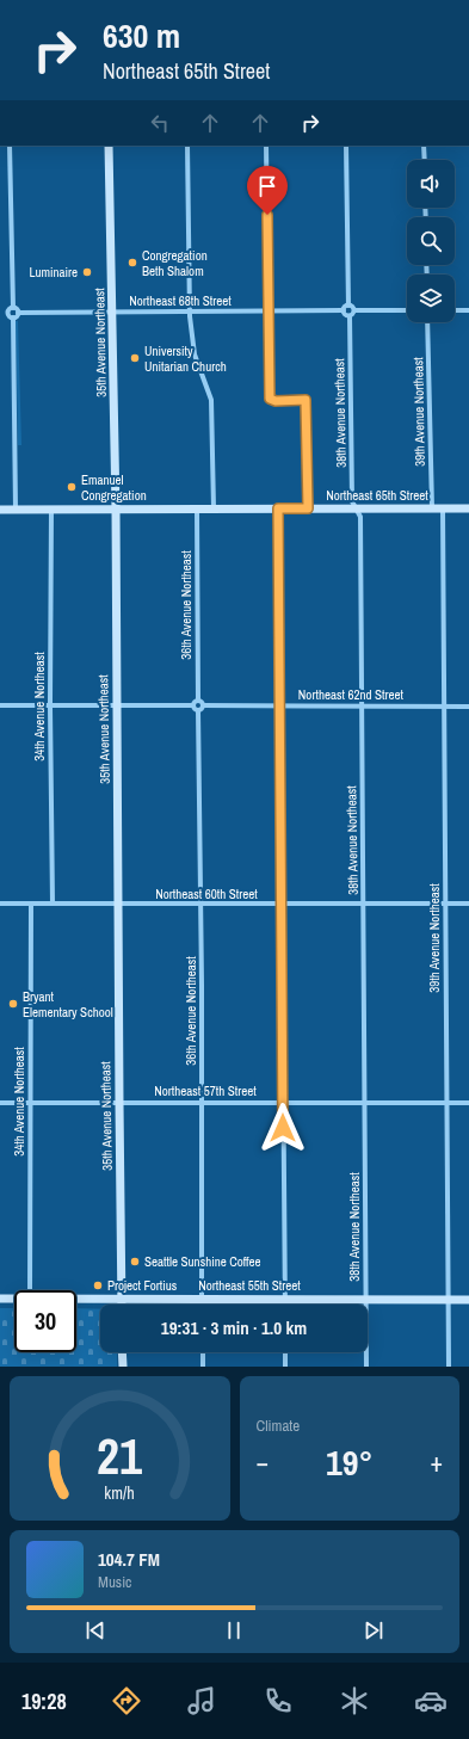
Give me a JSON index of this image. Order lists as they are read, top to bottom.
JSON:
{
  "streets": {
    "main road": ["35th Avenue Northeast", "Northeast 65th Street", "Northeast 55th Street"],
    "street": [
      "Northeast 68th Street",
      "39th Avenue Northeast",
      "38th Avenue Northeast",
      "36th Avenue Northeast",
      "Northeast 62nd Street",
      "34th Avenue Northeast",
      "Northeast 60th Street",
      "Northeast 57th Street"
    ]
  },
  "crossings": [
    ["Northeast 68th Street", "35th Avenue Northeast"],
    ["Northeast 68th Street", "38th Avenue Northeast"],
    ["35th Avenue Northeast", "Northeast 65th Street"],
    ["35th Avenue Northeast", "Northeast 60th Street"],
    ["35th Avenue Northeast", "Northeast 57th Street"],
    ["35th Avenue Northeast", "Northeast 55th Street"],
    ["39th Avenue Northeast", "Northeast 65th Street"],
    ["39th Avenue Northeast", "Northeast 62nd Street"],
    ["39th Avenue Northeast", "Northeast 60th Street"],
    ["39th Avenue Northeast", "Northeast 57th Street"],
    ["39th Avenue Northeast", "Northeast 55th Street"],
    ["38th Avenue Northeast", "Northeast 65th Street"],
    ["38th Avenue Northeast", "Northeast 62nd Street"],
    ["38th Avenue Northeast", "Northeast 60th Street"],
    ["38th Avenue Northeast", "Northeast 57th Street"],
    ["38th Avenue Northeast", "Northeast 55th Street"],
    ["Northeast 65th Street", "36th Avenue Northeast"],
    ["Northeast 65th Street", "34th Avenue Northeast"],
    ["36th Avenue Northeast", "Northeast 62nd Street"],
    ["36th Avenue Northeast", "Northeast 60th Street"],
    ["36th Avenue Northeast", "Northeast 57th Street"],
    ["36th Avenue Northeast", "Northeast 55th Street"],
    ["34th Avenue Northeast", "Northeast 60th Street"],
    ["34th Avenue Northeast", "Northeast 57th Street"]
  ],
  "places": [
    "Congregation Beth Shalom",
    "Luminaire",
    "University Unitarian Church",
    "Emanuel Congregation",
    "Bryant Elementary School",
    "Seattle Sunshine Coffee",
    "Project Fortius"
  ],
  "page": {
    "turn": ["630 m", "Northeast 65th Street"],
    "limit": "30",
    "trip": "19:31 · 3 min · 1.0 km",
    "tile": "Climate",
    "heat": ["−", "19°", "+"],
    "song": ["104.7 FM", "Music"],
    "tabs": "19:28",
    "gauge": ["21", "km/h"]
  }
}
